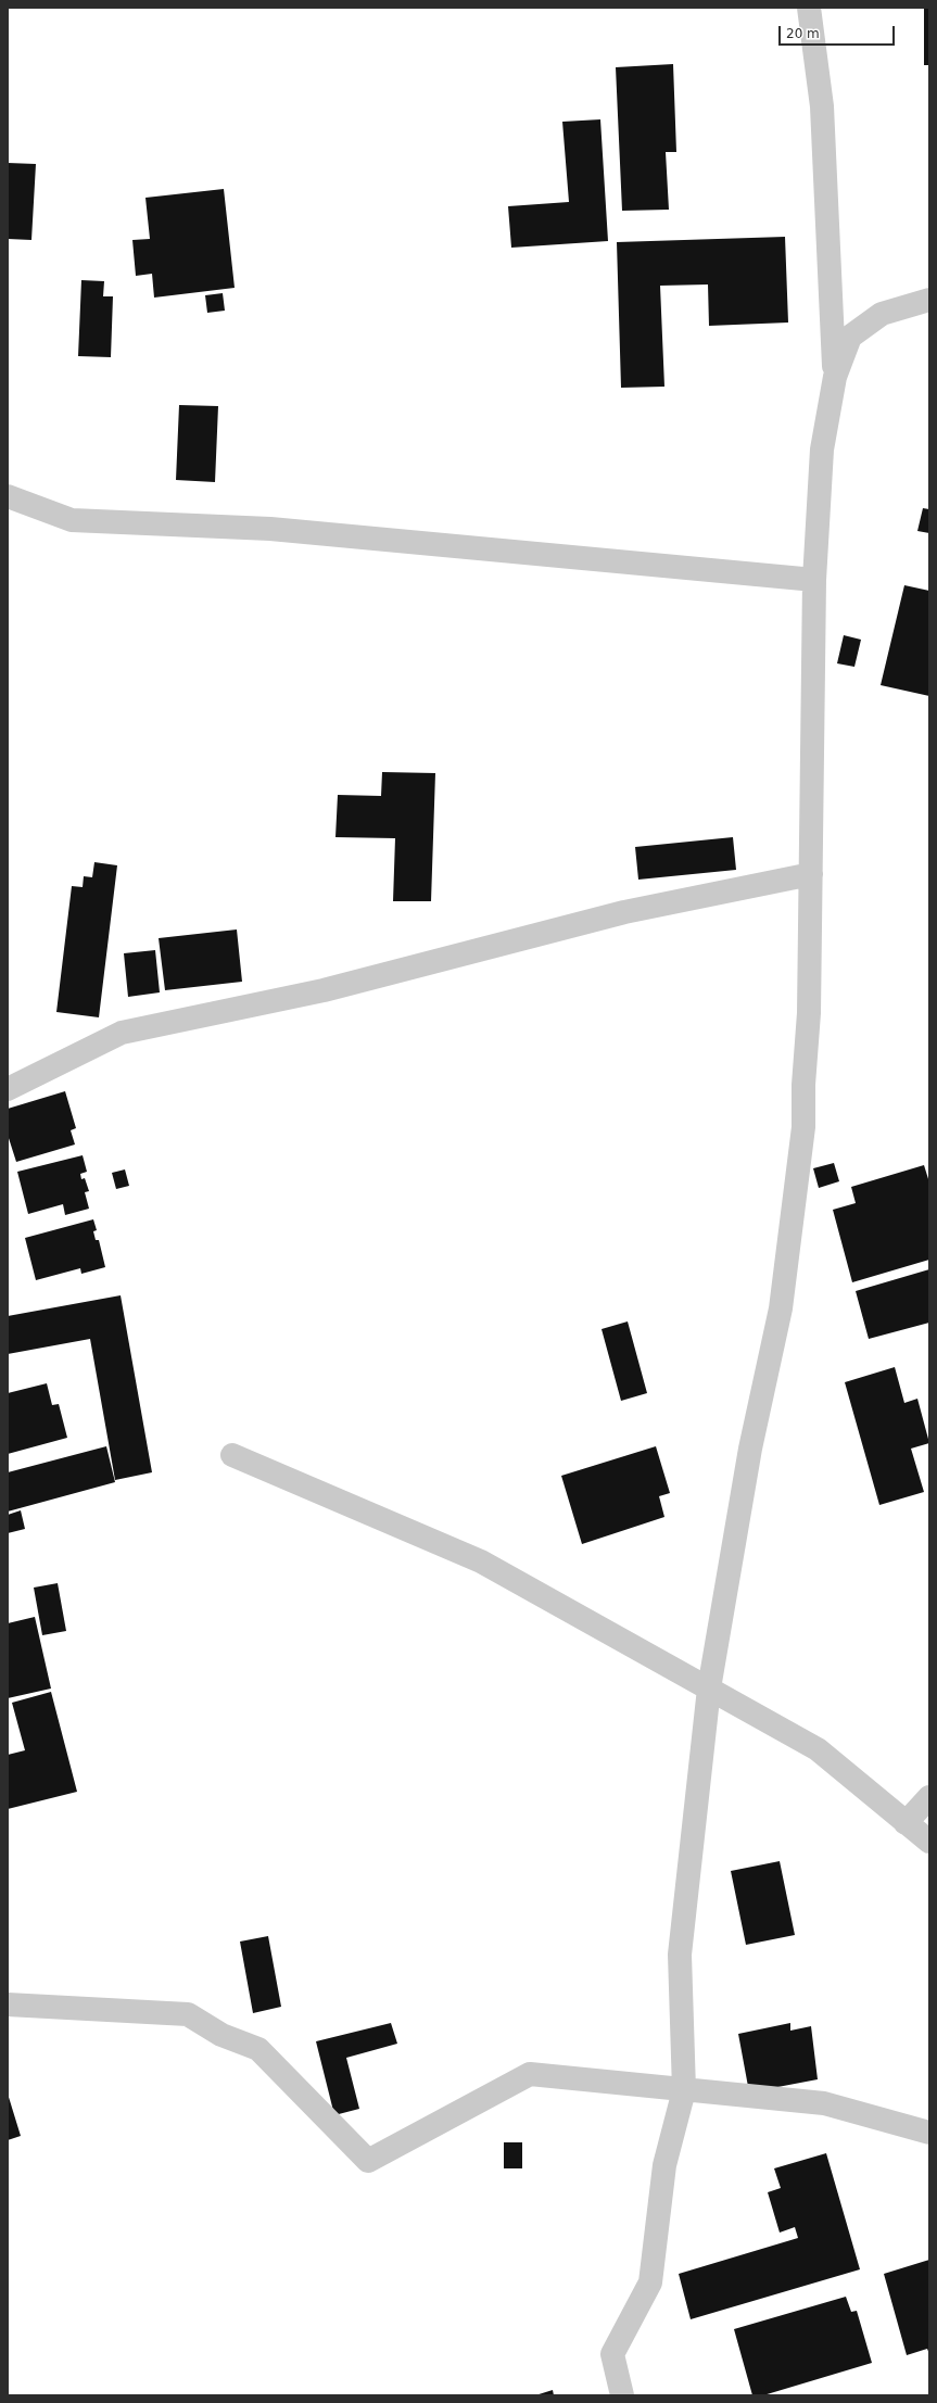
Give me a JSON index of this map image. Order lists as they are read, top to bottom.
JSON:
{
  "scale_bar": "20 m"
}
